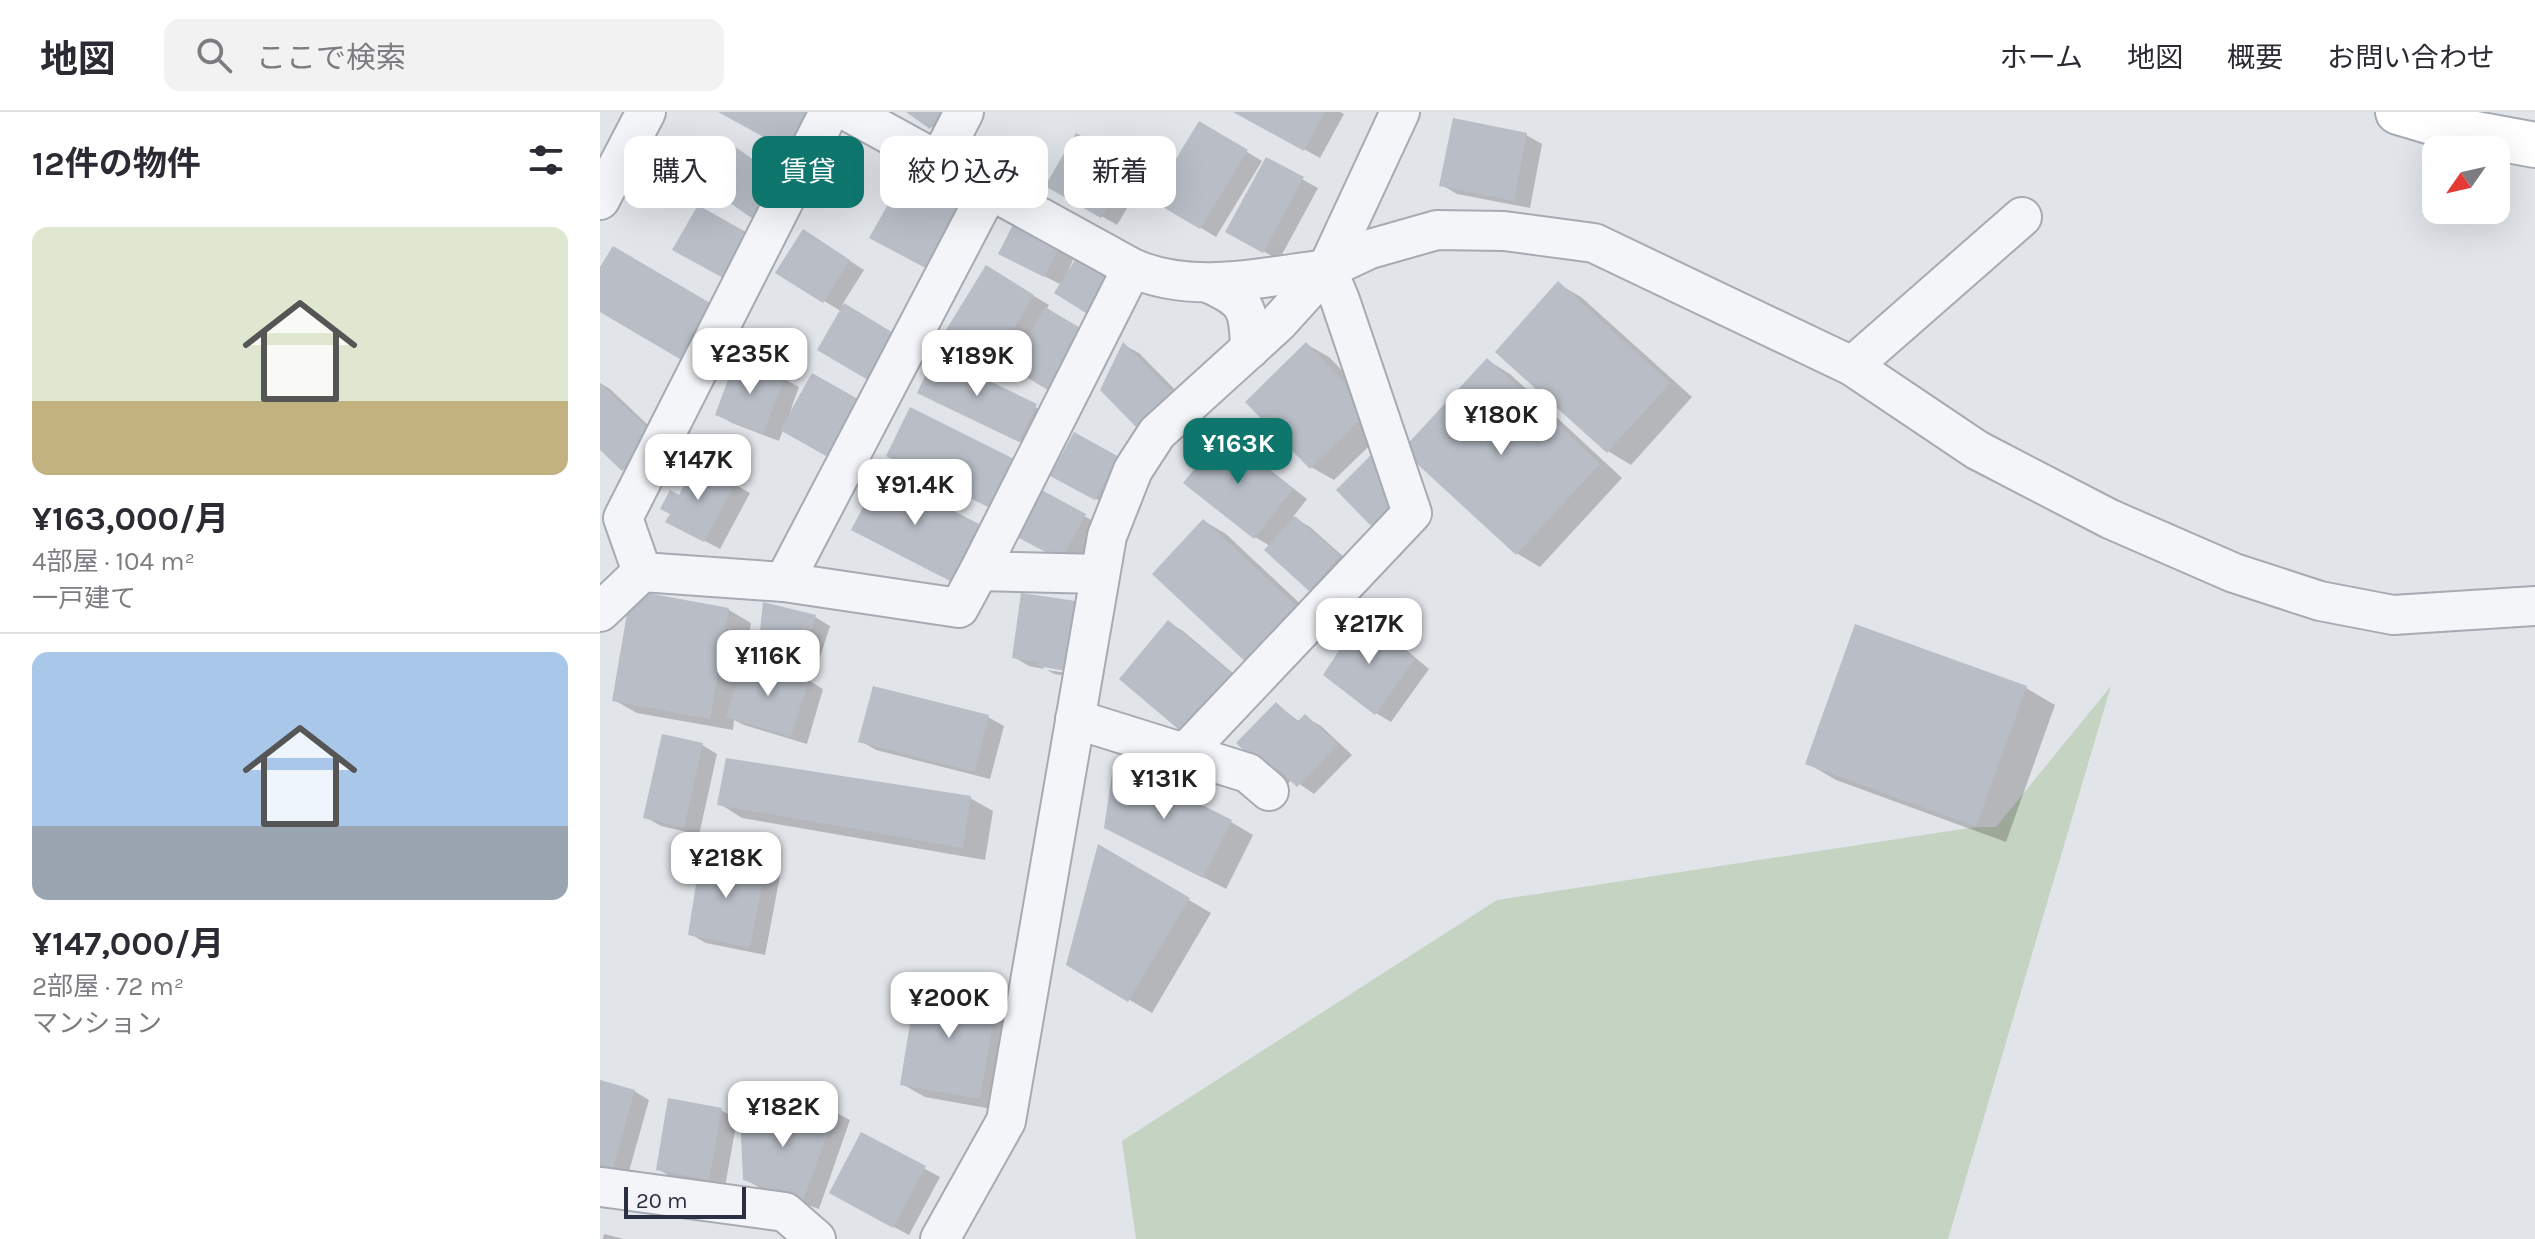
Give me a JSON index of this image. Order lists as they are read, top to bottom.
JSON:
{
  "scale_bar": "20 m",
  "north": "bottom left",
  "page": {
    "header": "地図",
    "search": "ここで検索",
    "nav": [
      "ホーム",
      "地図",
      "概要",
      "お問い合わせ"
    ],
    "heading": "12件の物件",
    "chip": [
      "購入",
      "賃貸",
      "絞り込み",
      "新着"
    ],
    "list": [
      {
        "name": "¥163,000/月",
        "note": "4部屋 · 104 m² · 一戸建て"
      },
      {
        "name": "¥147,000/月",
        "note": "2部屋 · 72 m² · マンション"
      }
    ],
    "price": [
      "¥235K",
      "¥189K",
      "¥180K",
      "¥163K",
      "¥147K",
      "¥91.4K",
      "¥217K",
      "¥116K",
      "¥131K",
      "¥218K",
      "¥200K",
      "¥182K"
    ],
    "scale": "20 m"
  }
}
